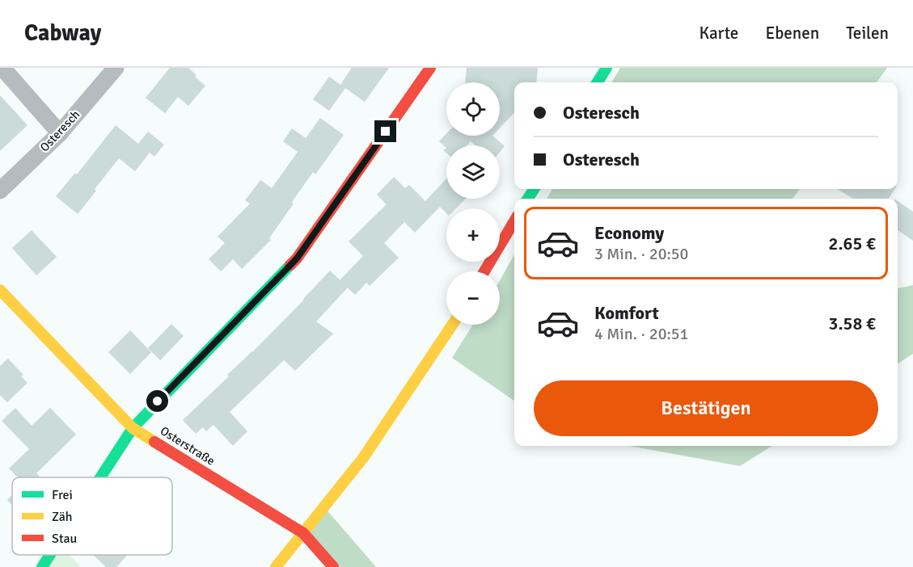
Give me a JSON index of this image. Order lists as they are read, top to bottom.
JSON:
{
  "streets": {
    "street": ["Osteresch", "Osterstraße"]
  },
  "legend": ["Frei", "Zäh", "Stau"],
  "page": {
    "header": "Cabway",
    "nav": ["Karte", "Ebenen", "Teilen"],
    "map_buttons": ["+", "−"],
    "banner": ["Osteresch", "Osteresch"],
    "list": [
      {
        "name": "Economy",
        "note": "3 Min. · 20:50",
        "value": "2.65 €"
      },
      {
        "name": "Komfort",
        "note": "4 Min. · 20:51",
        "value": "3.58 €"
      }
    ],
    "buttons": "Bestätigen"
  }
}
